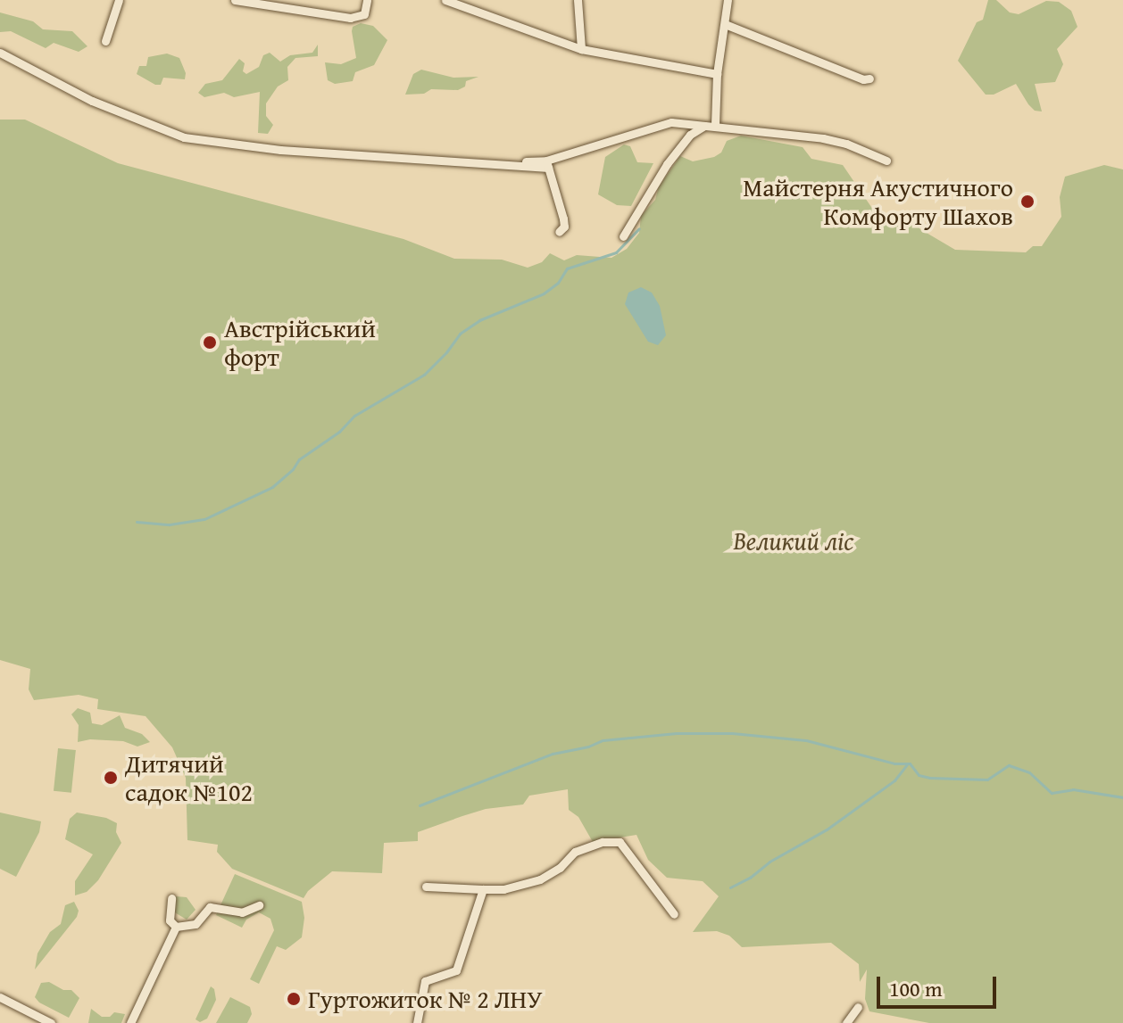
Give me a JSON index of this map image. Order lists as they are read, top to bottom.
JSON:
{
  "parks": ["Великий ліс"],
  "places": [
    "Майстерня Акустичного Комфорту Шахов",
    "Австрійський форт",
    "Дитячий садок №102",
    "Гуртожиток № 2 ЛНУ"
  ],
  "scale_bar": "100 m"
}
